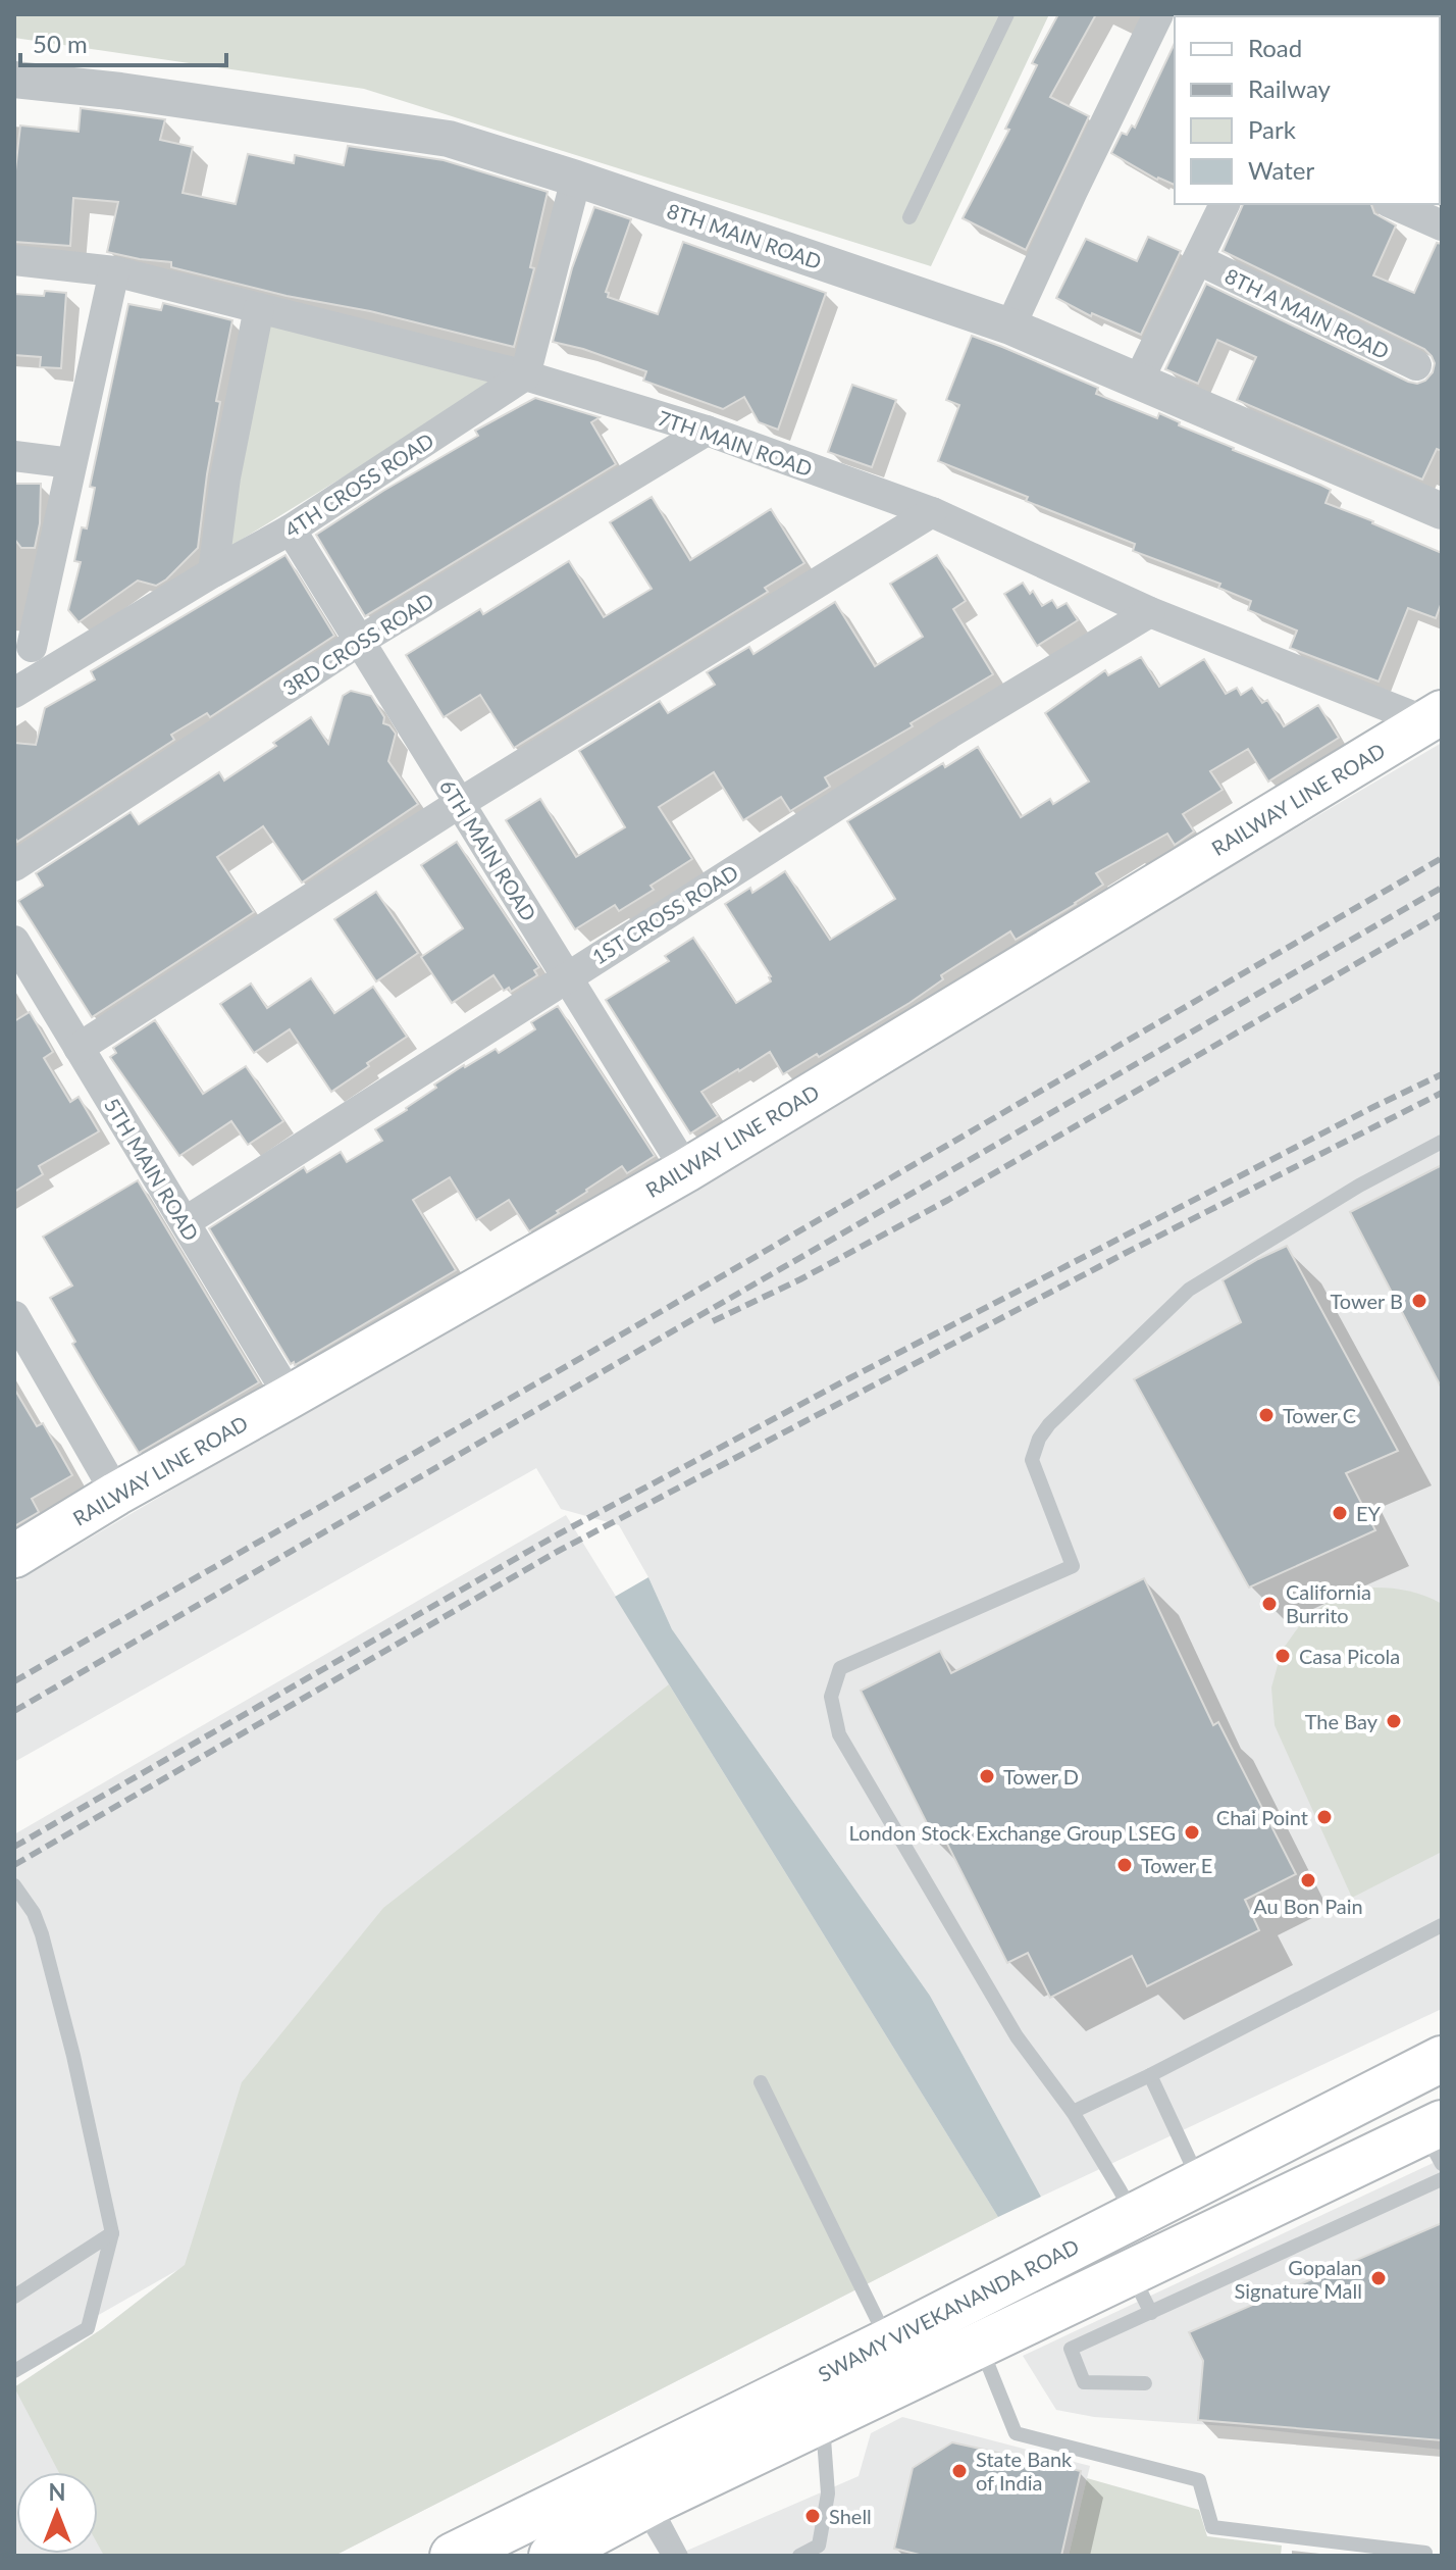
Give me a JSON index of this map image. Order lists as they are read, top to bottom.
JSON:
{
  "streets": {
    "main road": ["RAILWAY LINE ROAD", "SWAMY VIVEKANANDA ROAD"],
    "street": [
      "8TH MAIN ROAD",
      "8TH A MAIN ROAD",
      "7TH MAIN ROAD",
      "4TH CROSS ROAD",
      "3RD CROSS ROAD",
      "6TH MAIN ROAD",
      "1ST CROSS ROAD",
      "5TH MAIN ROAD"
    ]
  },
  "crossings": [
    ["7TH MAIN ROAD", "4TH CROSS ROAD"],
    ["7TH MAIN ROAD", "3RD CROSS ROAD"],
    ["7TH MAIN ROAD", "RAILWAY LINE ROAD"],
    ["7TH MAIN ROAD", "1ST CROSS ROAD"],
    ["4TH CROSS ROAD", "6TH MAIN ROAD"],
    ["3RD CROSS ROAD", "6TH MAIN ROAD"],
    ["RAILWAY LINE ROAD", "6TH MAIN ROAD"],
    ["RAILWAY LINE ROAD", "5TH MAIN ROAD"],
    ["6TH MAIN ROAD", "1ST CROSS ROAD"],
    ["1ST CROSS ROAD", "5TH MAIN ROAD"]
  ],
  "places": [
    "Tower B",
    "Tower C",
    "EY",
    "California Burrito",
    "Casa Picola",
    "The Bay",
    "Tower D",
    "Chai Point",
    "London Stock Exchange Group LSEG",
    "Tower E",
    "Au Bon Pain",
    "Gopalan Signature Mall",
    "State Bank of India",
    "Shell"
  ],
  "legend": [
    "Road",
    "Railway",
    "Park",
    "Water"
  ],
  "scale_bar": "50 m",
  "north": "top"
}
